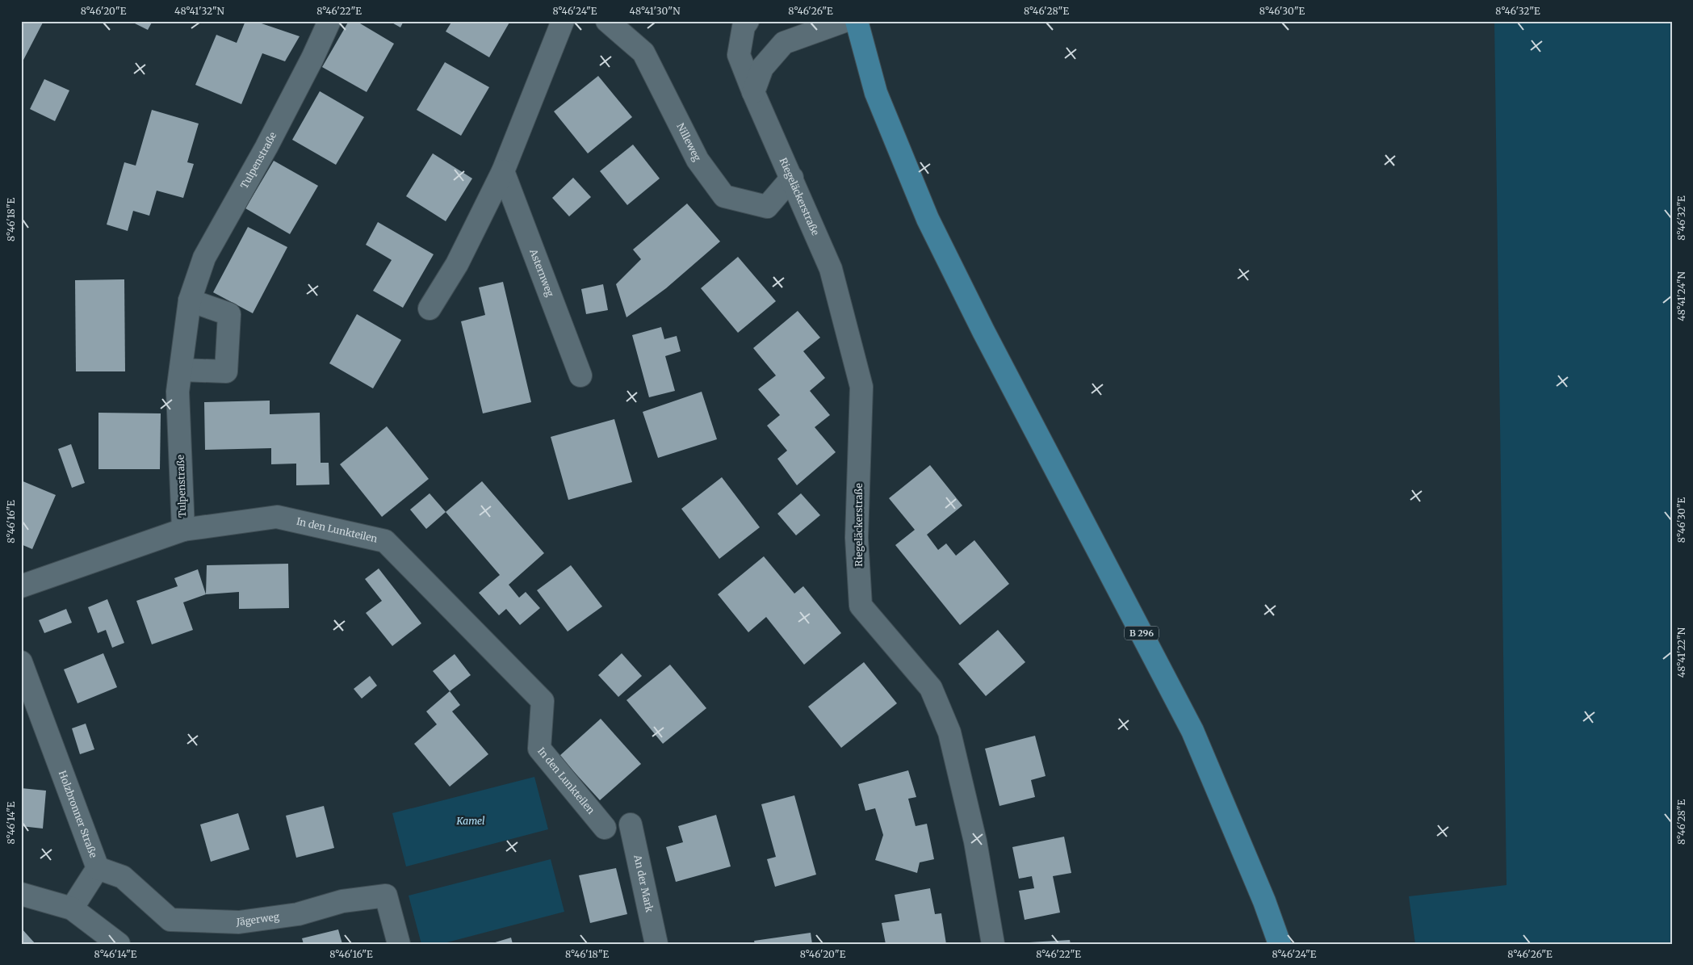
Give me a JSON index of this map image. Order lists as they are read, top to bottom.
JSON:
{
  "streets": {
    "main road": ["B 296"],
    "street": [
      "Nilleweg",
      "Tulpenstraße",
      "Riegeläckerstraße",
      "Asternweg",
      "In den Lunkteilen",
      "Holzbronner Straße",
      "An der Mark",
      "Jägerweg"
    ]
  },
  "crossings": [
    ["Nilleweg", "Riegeläckerstraße"],
    ["Tulpenstraße", "In den Lunkteilen"],
    ["Holzbronner Straße", "Jägerweg"]
  ],
  "parks": ["Kamel"],
  "coordinates": [
    "8°46'20\"E",
    "48°41'32\"N",
    "8°46'22\"E",
    "8°46'24\"E",
    "48°41'30\"N",
    "8°46'26\"E",
    "8°46'28\"E",
    "8°46'30\"E",
    "8°46'32\"E",
    "8°46'18\"E",
    "48°41'24\"N",
    "8°46'16\"E",
    "48°41'22\"N",
    "8°46'14\"E"
  ]
}
